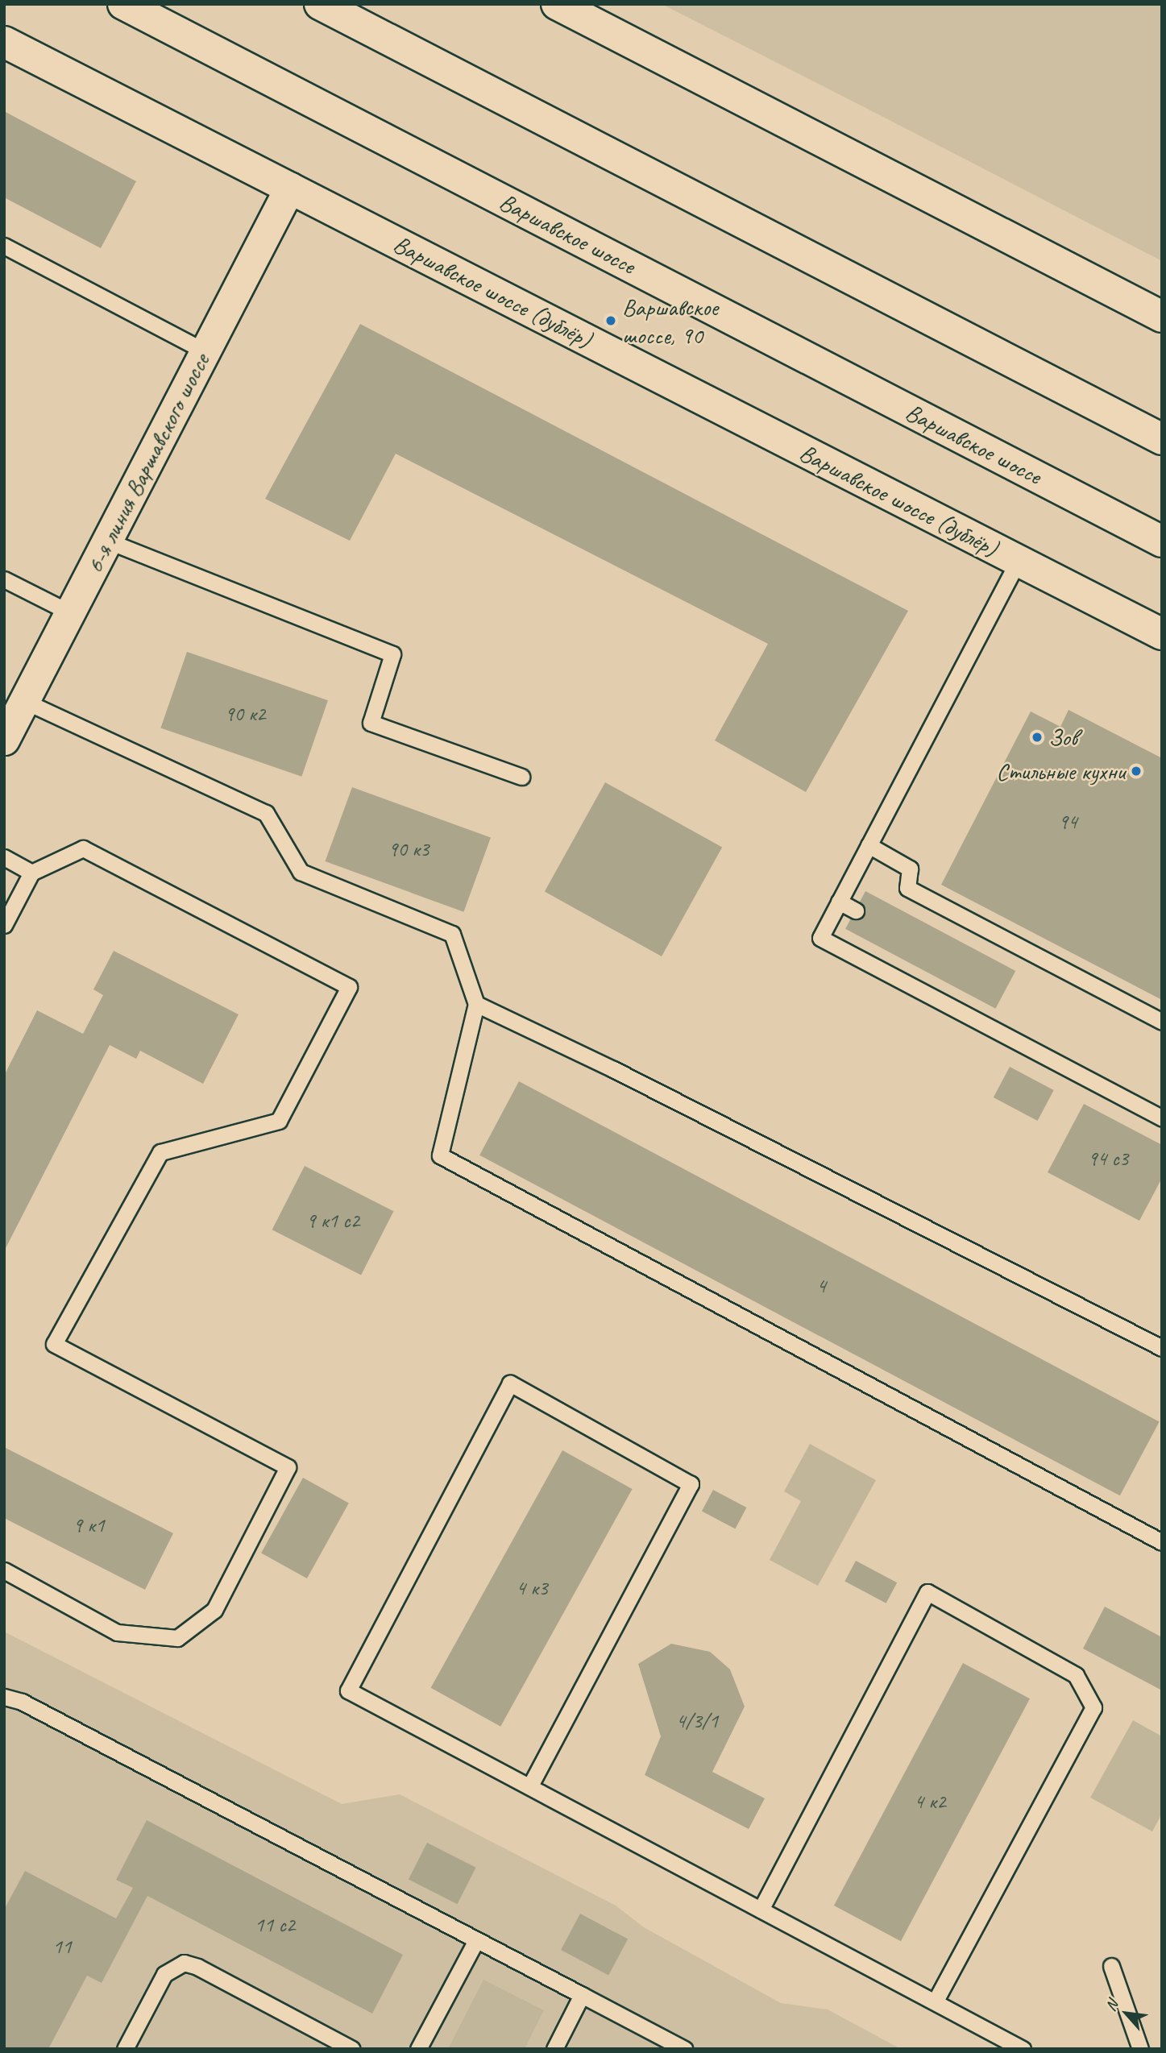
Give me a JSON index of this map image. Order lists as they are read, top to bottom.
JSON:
{
  "streets": {
    "main road": ["Варшавское шоссе", "Варшавское шоссе (дублёр)"],
    "street": ["6-я линия Варшавского шоссе"]
  },
  "crossings": [
    ["Варшавское шоссе (дублёр)", "6-я линия Варшавского шоссе"]
  ],
  "places": ["Варшавское шоссе, 90", "Зов", "Стильные кухни"],
  "house_numbers": [
    "90 к2",
    "94",
    "90 к3",
    "94 с3",
    "9 к1 с2",
    "4",
    "9 к1",
    "4 к3",
    "4/3/1",
    "4 к2",
    "11 с2",
    "11"
  ],
  "north": "top left"
}
